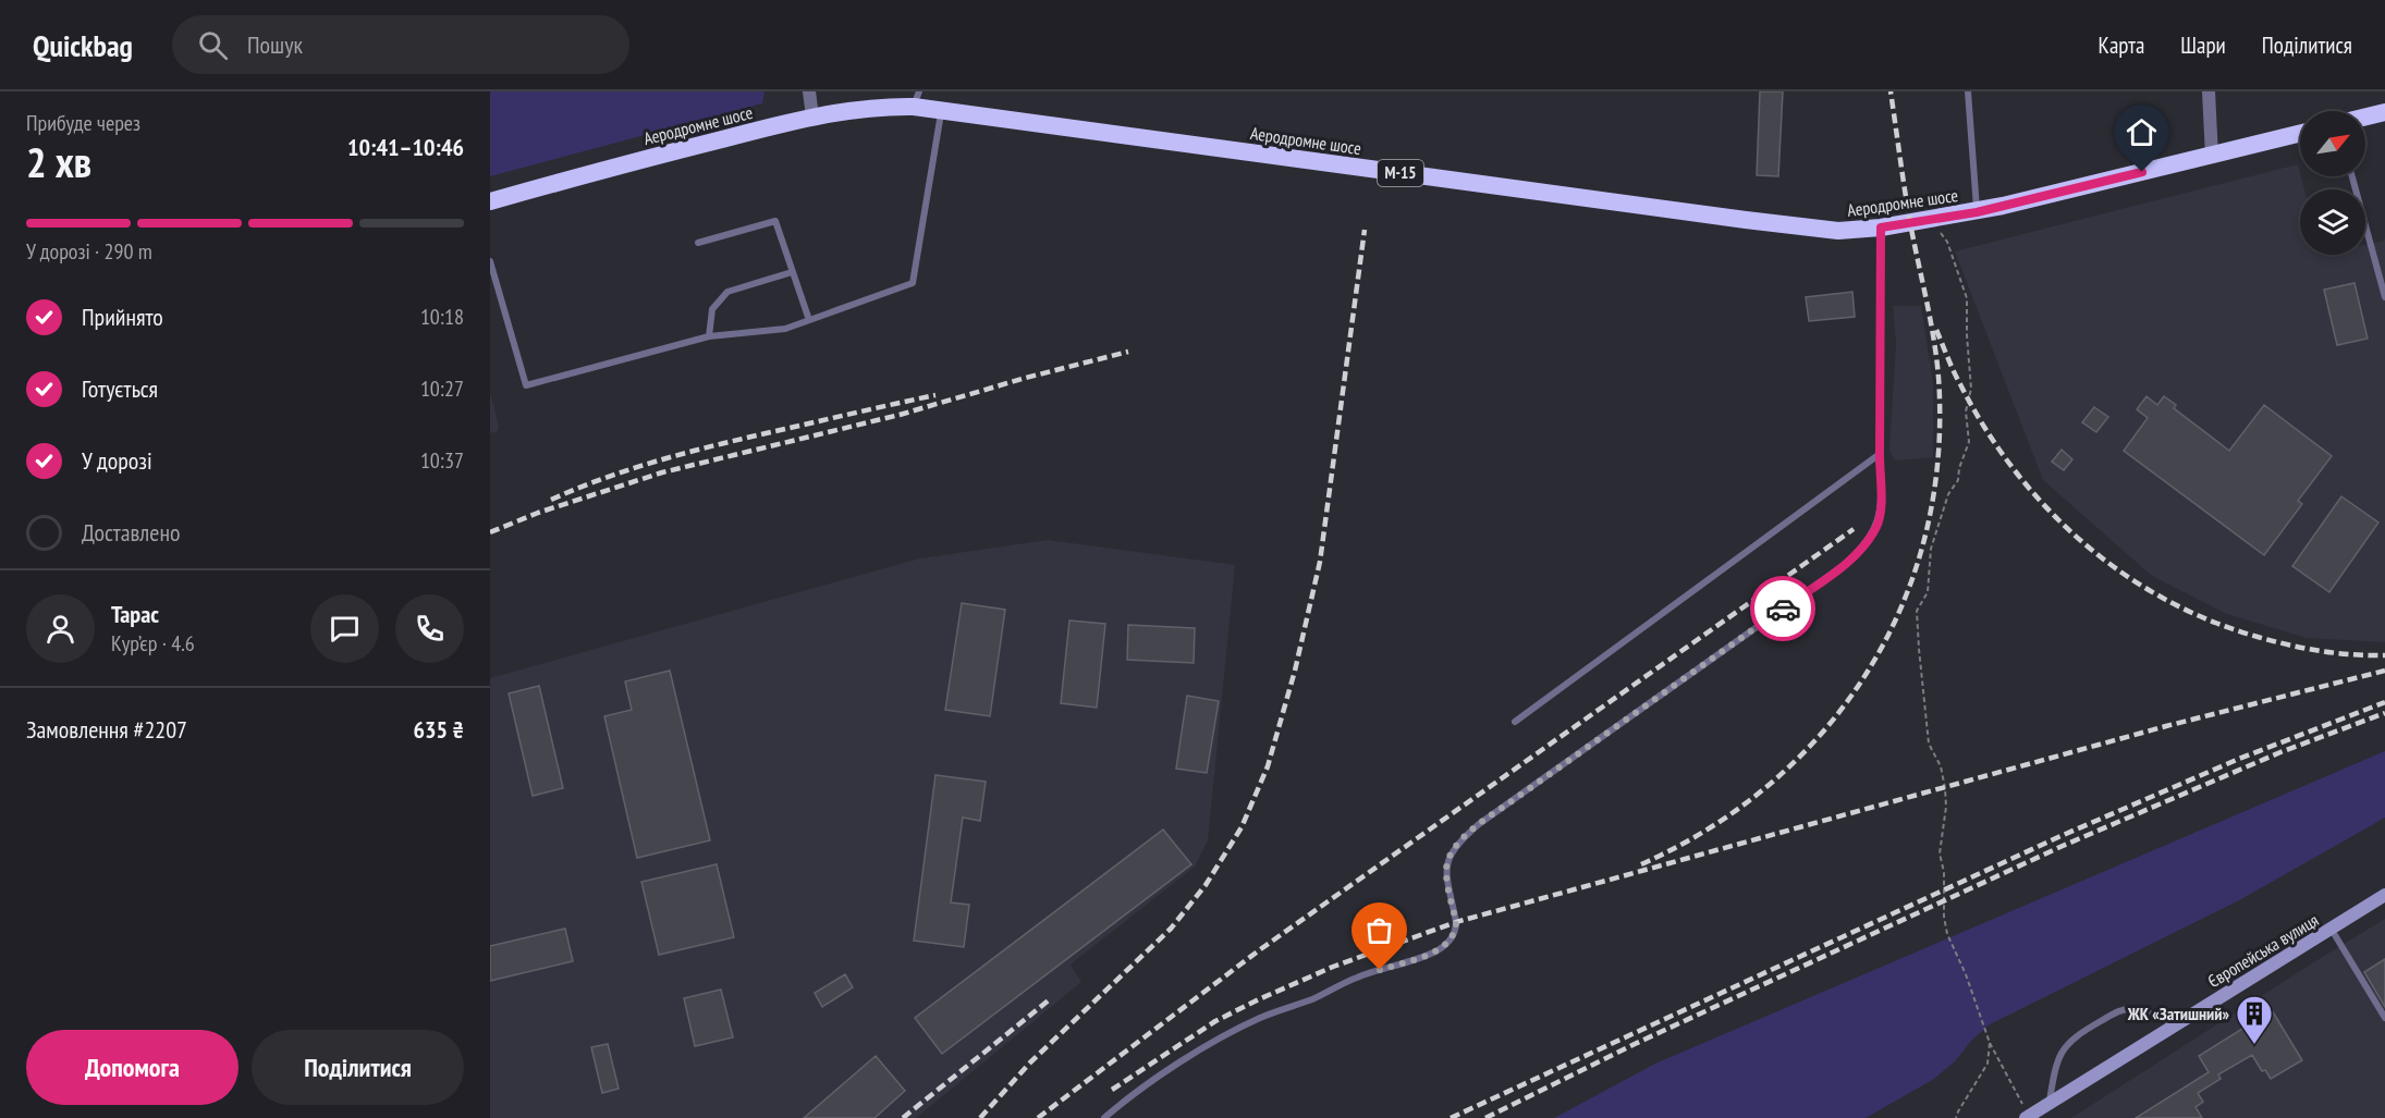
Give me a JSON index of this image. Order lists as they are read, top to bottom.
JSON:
{
  "streets": {
    "highway": ["Аеродромне шосе", "М-15"],
    "main road": ["Європейська вулиця"]
  },
  "places": {
    "building": ["ЖК «Затишний»"]
  },
  "north": "top right",
  "page": {
    "header": "Quickbag",
    "search": "Пошук",
    "nav": ["Карта", "Шари", "Поділитися"],
    "heading": ["2 хв", "Прибуде через", "10:41–10:46"],
    "panel": [
      "Тарас",
      "Кур’єр · 4.6",
      "Замовлення #2207",
      "635 ₴"
    ],
    "bar": "У дорозі · 290 m",
    "list": [
      ["Прийнято", "10:18"],
      ["Готується", "10:27"],
      ["У дорозі", "10:37"],
      "Доставлено"
    ],
    "buttons": ["Допомога", "Поділитися"]
  }
}
